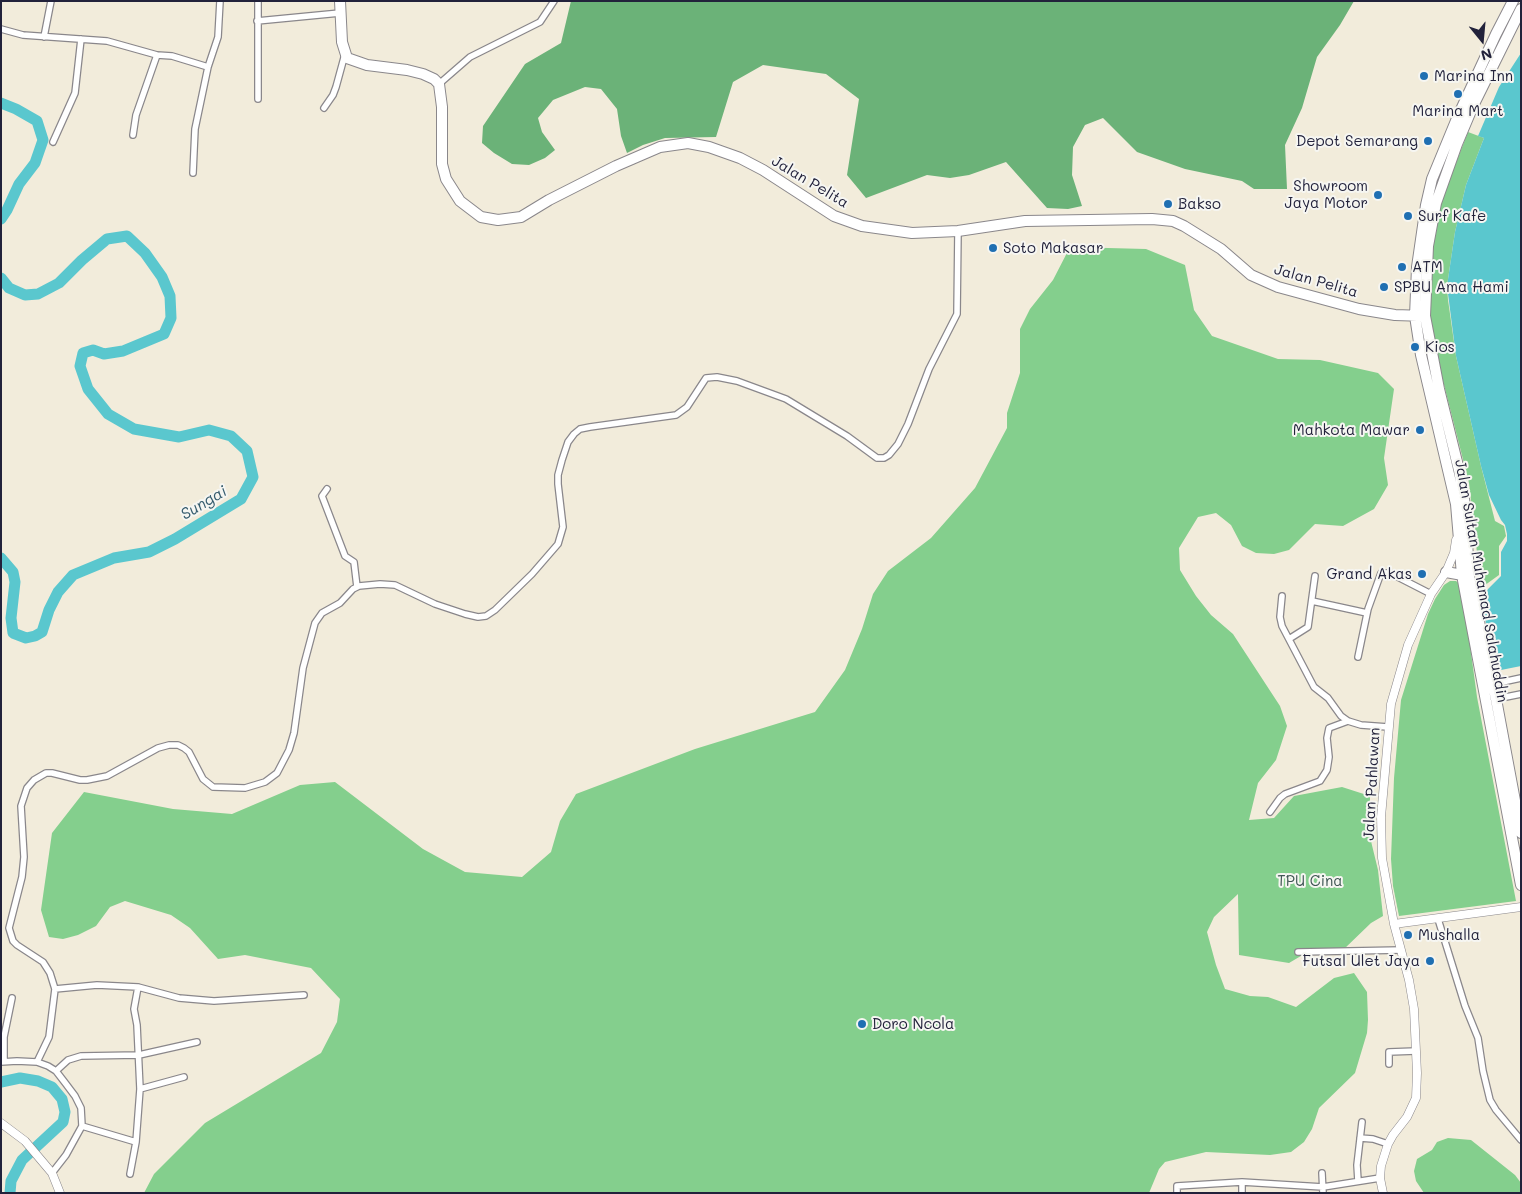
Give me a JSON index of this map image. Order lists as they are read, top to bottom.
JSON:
{
  "streets": {
    "highway": ["Jalan Pelita", "Jalan Sultan Muhamad Salahuddin"],
    "main road": ["Jalan Pahlawan"]
  },
  "crossings": [
    ["Jalan Pelita", "Jalan Sultan Muhamad Salahuddin"],
    ["Jalan Sultan Muhamad Salahuddin", "Jalan Pahlawan"]
  ],
  "water": ["Sungai"],
  "parks": ["TPU Cina"],
  "places": [
    "Marina Inn",
    "Marina Mart",
    "Depot Semarang",
    "Showroom Jaya Motor",
    "Bakso",
    "Surf Kafe",
    "Soto Makasar",
    "ATM",
    "SPBU Ama Hami",
    "Kios",
    "Mahkota Mawar",
    "Grand Akas",
    "Mushalla",
    "Futsal Ulet Jaya",
    "Doro Ncola"
  ],
  "north": "bottom"
}
